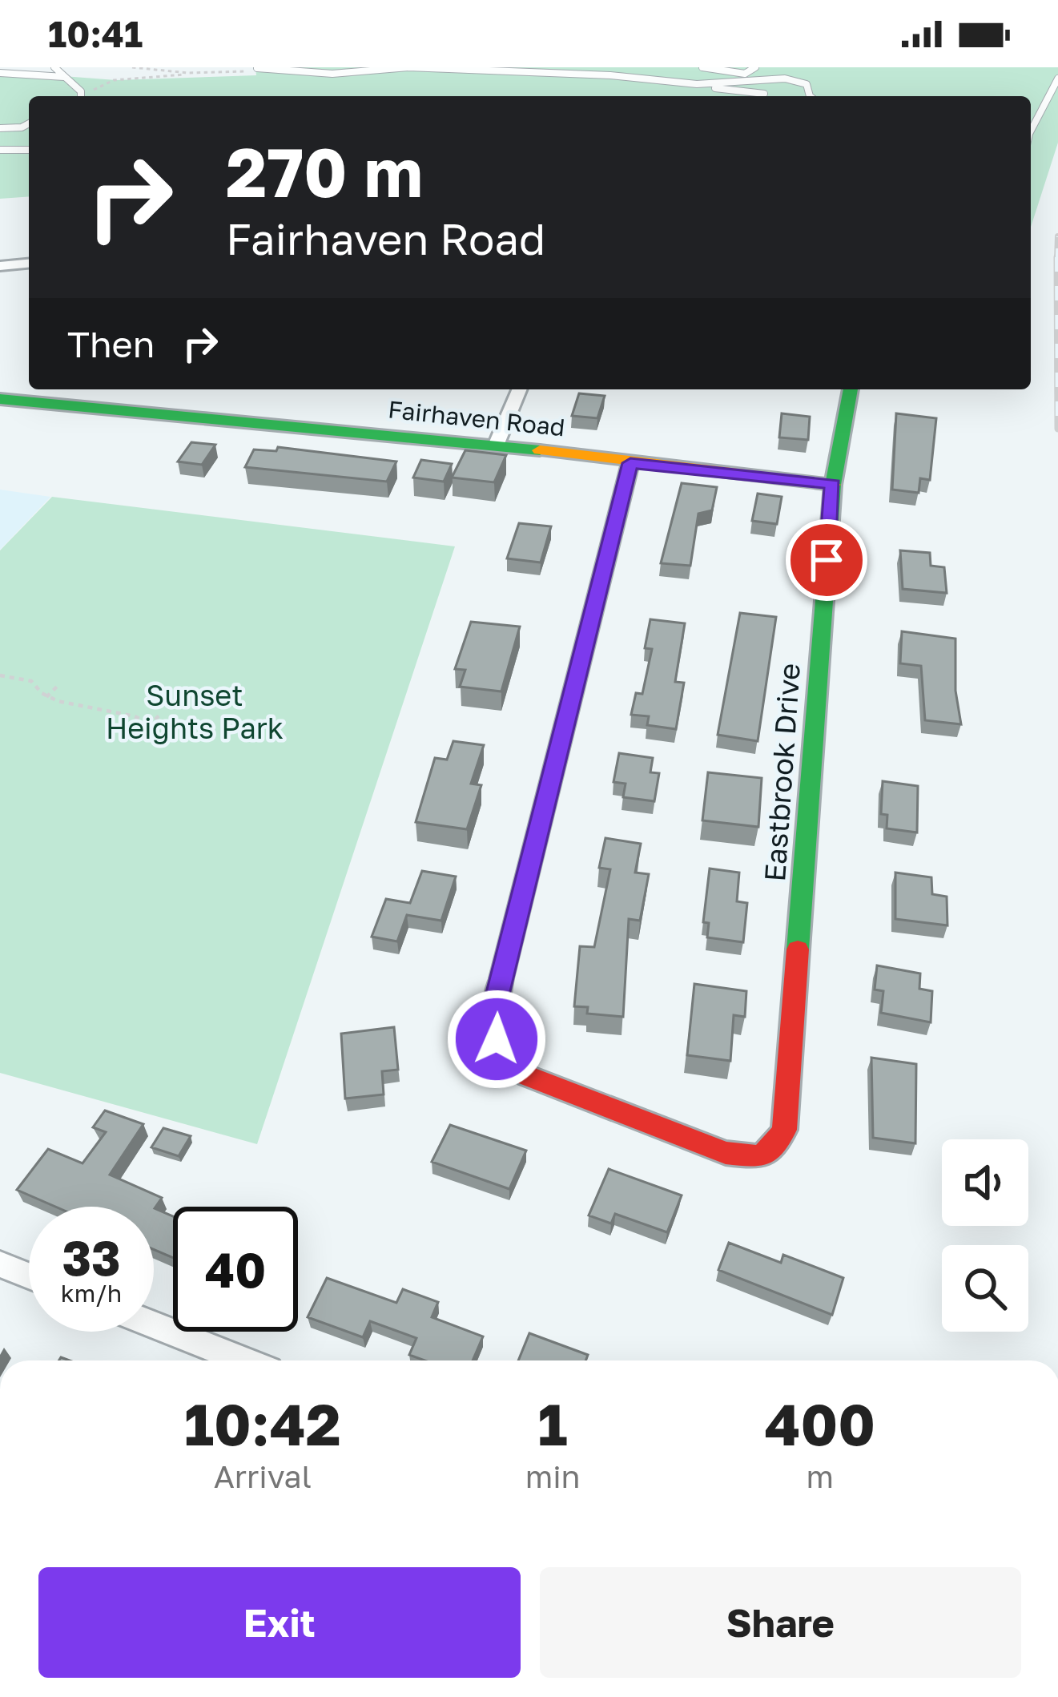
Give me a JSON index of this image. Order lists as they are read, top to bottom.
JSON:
{
  "streets": {
    "street": ["Fairhaven Road", "Eastbrook Drive"]
  },
  "crossings": [
    ["Fairhaven Road", "Eastbrook Drive"]
  ],
  "parks": ["Sunset Heights Park"],
  "page": {
    "status": "10:41",
    "turn": ["270 m", "Fairhaven Road"],
    "then": "Then",
    "speed": "33 km/h",
    "limit": "40",
    "eta": [
      "10:42",
      "Arrival",
      "1",
      "min",
      "400",
      "m"
    ],
    "buttons": ["Exit", "Share"]
  }
}
